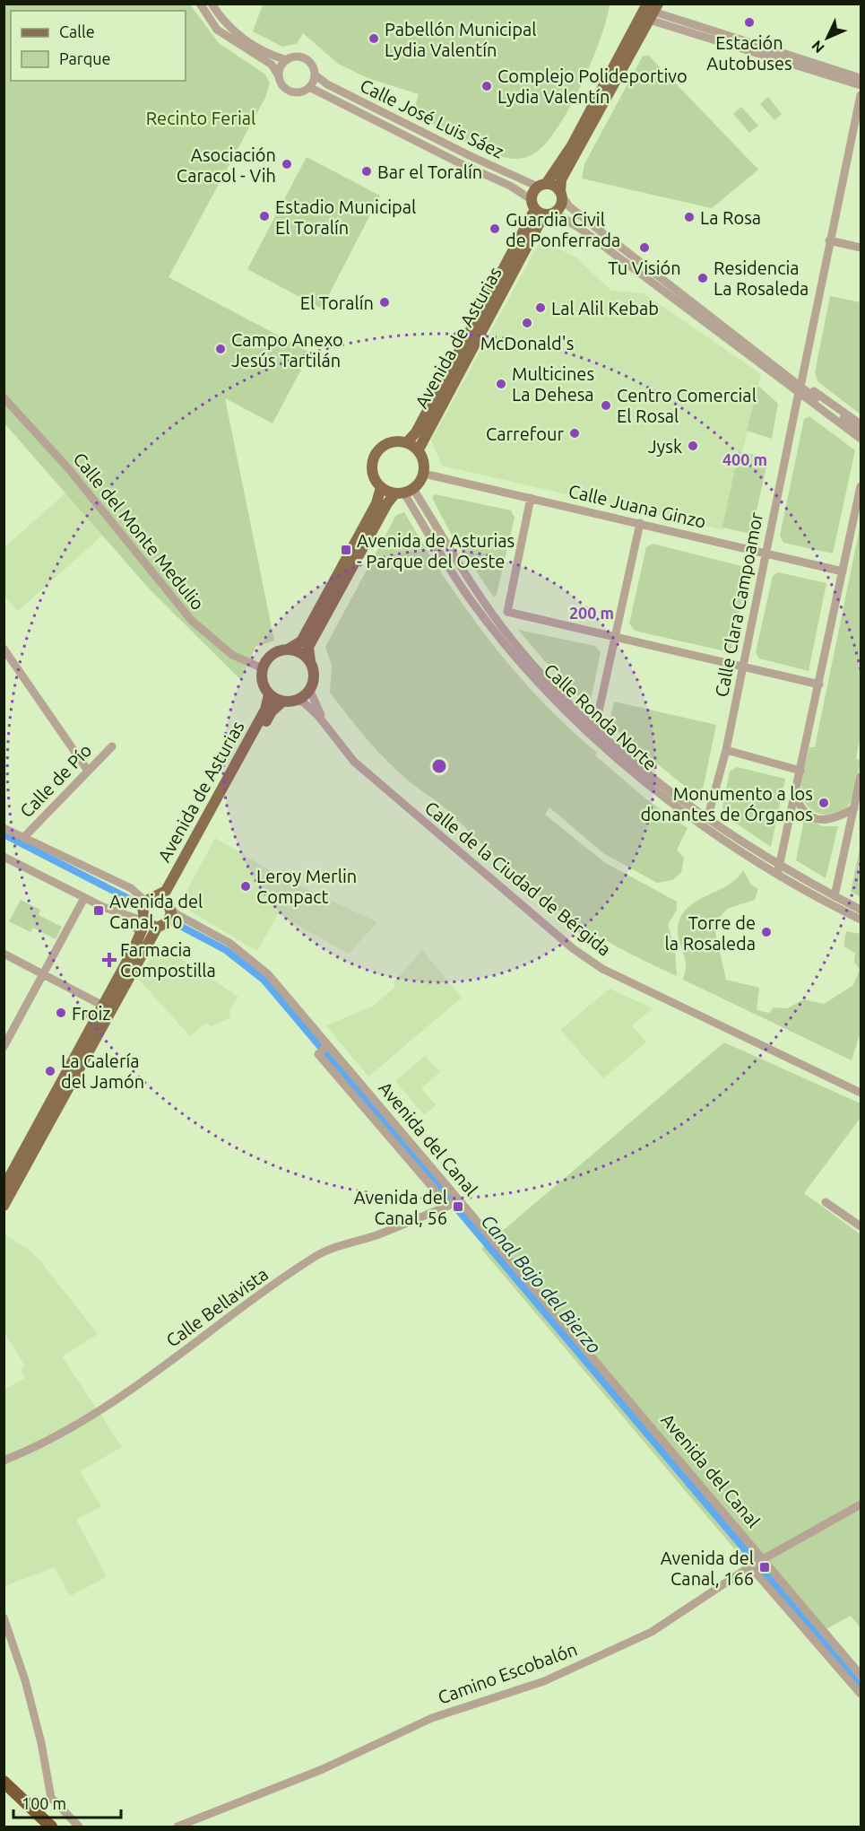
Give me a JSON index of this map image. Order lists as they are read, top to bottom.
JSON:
{
  "streets": {
    "main road": ["Avenida de Asturias"],
    "street": [
      "Calle José Luis Sáez",
      "Calle Juana Ginzo",
      "Calle del Monte Medulio",
      "Calle Clara Campoamor",
      "Calle Ronda Norte",
      "Calle de Pío",
      "Calle de la Ciudad de Bérgida",
      "Avenida del Canal",
      "Calle Bellavista",
      "Camino Escobalón"
    ]
  },
  "crossings": [
    ["Calle José Luis Sáez", "Avenida de Asturias"],
    ["Avenida de Asturias", "Calle Juana Ginzo"],
    ["Avenida de Asturias", "Calle del Monte Medulio"],
    ["Avenida de Asturias", "Calle Ronda Norte"],
    ["Avenida de Asturias", "Calle de la Ciudad de Bérgida"],
    ["Avenida de Asturias", "Avenida del Canal"],
    ["Calle Juana Ginzo", "Calle Clara Campoamor"],
    ["Calle Juana Ginzo", "Calle Ronda Norte"],
    ["Calle del Monte Medulio", "Calle de la Ciudad de Bérgida"],
    ["Calle Clara Campoamor", "Calle Ronda Norte"],
    ["Avenida del Canal", "Calle Bellavista"],
    ["Avenida del Canal", "Camino Escobalón"]
  ],
  "water": ["Canal Bajo del Bierzo"],
  "parks": ["Recinto Ferial"],
  "places": {
    "other": [
      "Estación Autobuses",
      "Pabellón Municipal Lydia Valentín",
      "Complejo Polideportivo Lydia Valentín",
      "Asociación Caracol - Vih",
      "Bar el Toralín",
      "Estadio Municipal El Toralín",
      "La Rosa",
      "Guardia Civil de Ponferrada",
      "Tu Visión",
      "Residencia La Rosaleda",
      "El Toralín",
      "Lal Alil Kebab",
      "McDonald's",
      "Campo Anexo Jesús Tartilán",
      "Multicines La Dehesa",
      "Centro Comercial El Rosal",
      "Carrefour",
      "Jysk",
      "Monumento a los donantes de Órganos",
      "Leroy Merlin Compact",
      "Torre de la Rosaleda",
      "Froiz",
      "La Galería del Jamón"
    ],
    "transit": [
      "Avenida de Asturias - Parque del Oeste",
      "Avenida del Canal, 10",
      "Avenida del Canal, 56",
      "Avenida del Canal, 166"
    ],
    "health": ["Farmacia Compostilla"]
  },
  "legend": ["Calle", "Parque"],
  "scale_bar": "100 m",
  "north": "bottom left",
  "rings": ["400 m", "200 m"]
}
